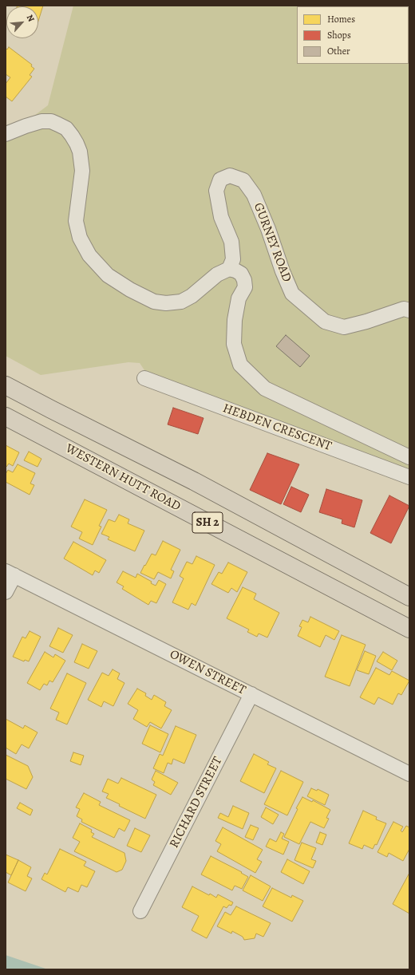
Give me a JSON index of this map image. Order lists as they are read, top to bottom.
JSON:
{
  "streets": {
    "highway": ["WESTERN HUTT ROAD", "SH 2"],
    "street": [
      "GURNEY ROAD",
      "HEBDEN CRESCENT",
      "OWEN STREET",
      "RICHARD STREET"
    ]
  },
  "crossings": [
    ["OWEN STREET", "RICHARD STREET"]
  ],
  "legend": ["Homes", "Shops", "Other"],
  "north": "top right"
}
